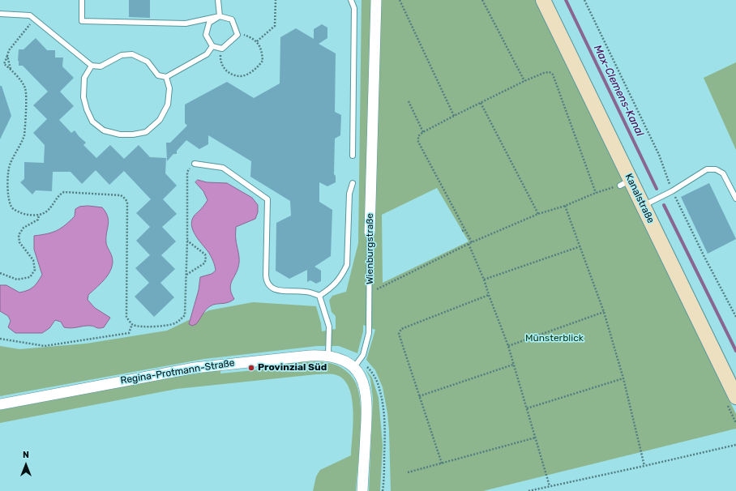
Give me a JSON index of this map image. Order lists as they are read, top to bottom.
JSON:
{
  "streets": {
    "main road": ["Kanalstraße"],
    "street": ["Wienburgstraße", "Regina-Protmann-Straße"]
  },
  "crossings": [
    ["Wienburgstraße", "Regina-Protmann-Straße"]
  ],
  "water": ["Max-Clemens-Kanal"],
  "parks": ["Münsterblick"],
  "places": ["Provinzial Süd"],
  "north": "top"
}
